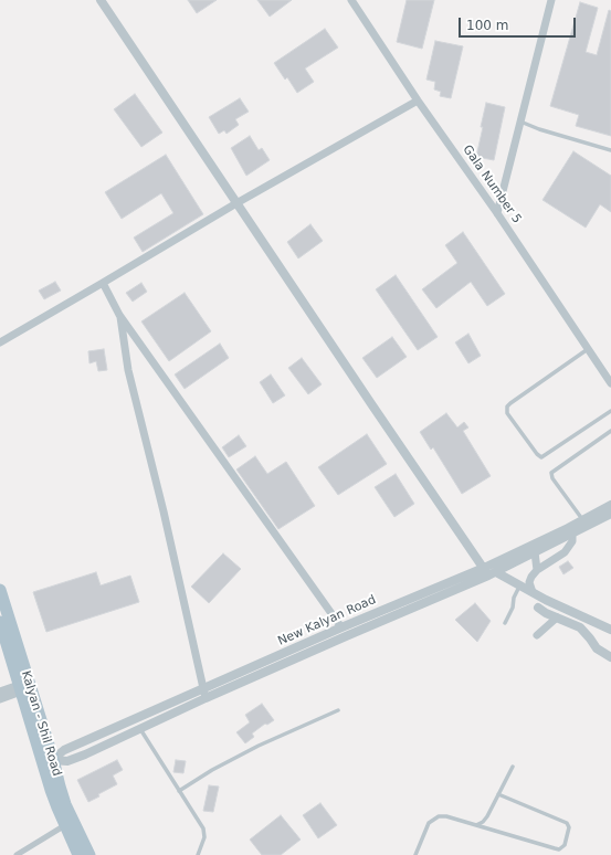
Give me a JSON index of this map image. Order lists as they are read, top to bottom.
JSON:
{
  "streets": {
    "main road": ["Kalyan - Shil Road"],
    "street": ["Gala Number 5", "New Kalyan Road"]
  },
  "crossings": [
    ["New Kalyan Road", "Kalyan - Shil Road"]
  ],
  "scale_bar": "100 m"
}
